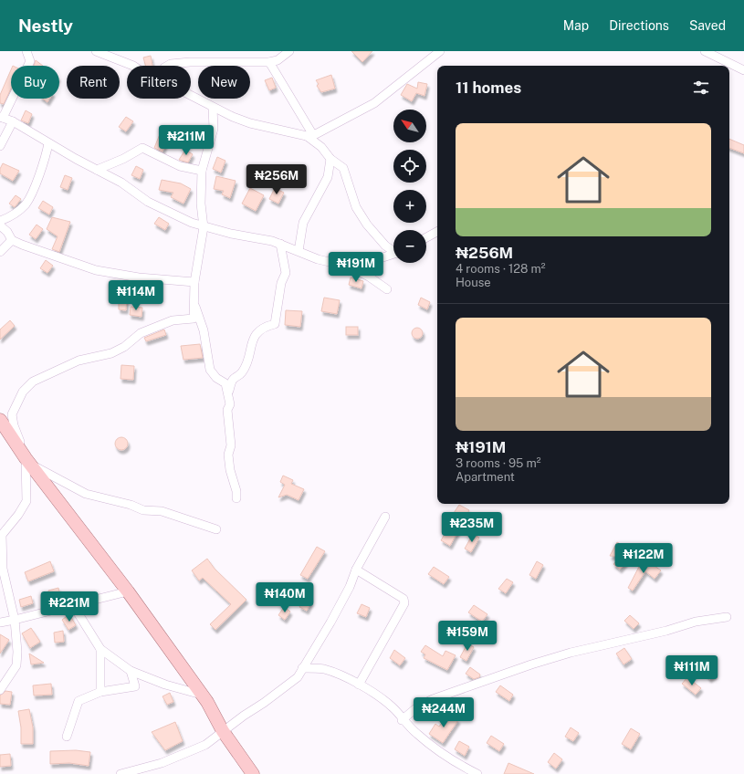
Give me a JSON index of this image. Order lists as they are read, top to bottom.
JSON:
{
  "north": "top left",
  "page": {
    "header": "Nestly",
    "nav": ["Map", "Directions", "Saved"],
    "chip": [
      "Buy",
      "Rent",
      "Filters",
      "New"
    ],
    "heading": "11 homes",
    "map_buttons": ["+", "−"],
    "list": [
      {
        "name": "₦256M",
        "note": "4 rooms · 128 m² · House"
      },
      {
        "name": "₦191M",
        "note": "3 rooms · 95 m² · Apartment"
      }
    ],
    "price": [
      "₦211M",
      "₦256M",
      "₦191M",
      "₦114M",
      "₦235M",
      "₦122M",
      "₦140M",
      "₦221M",
      "₦159M",
      "₦111M",
      "₦244M"
    ]
  }
}
